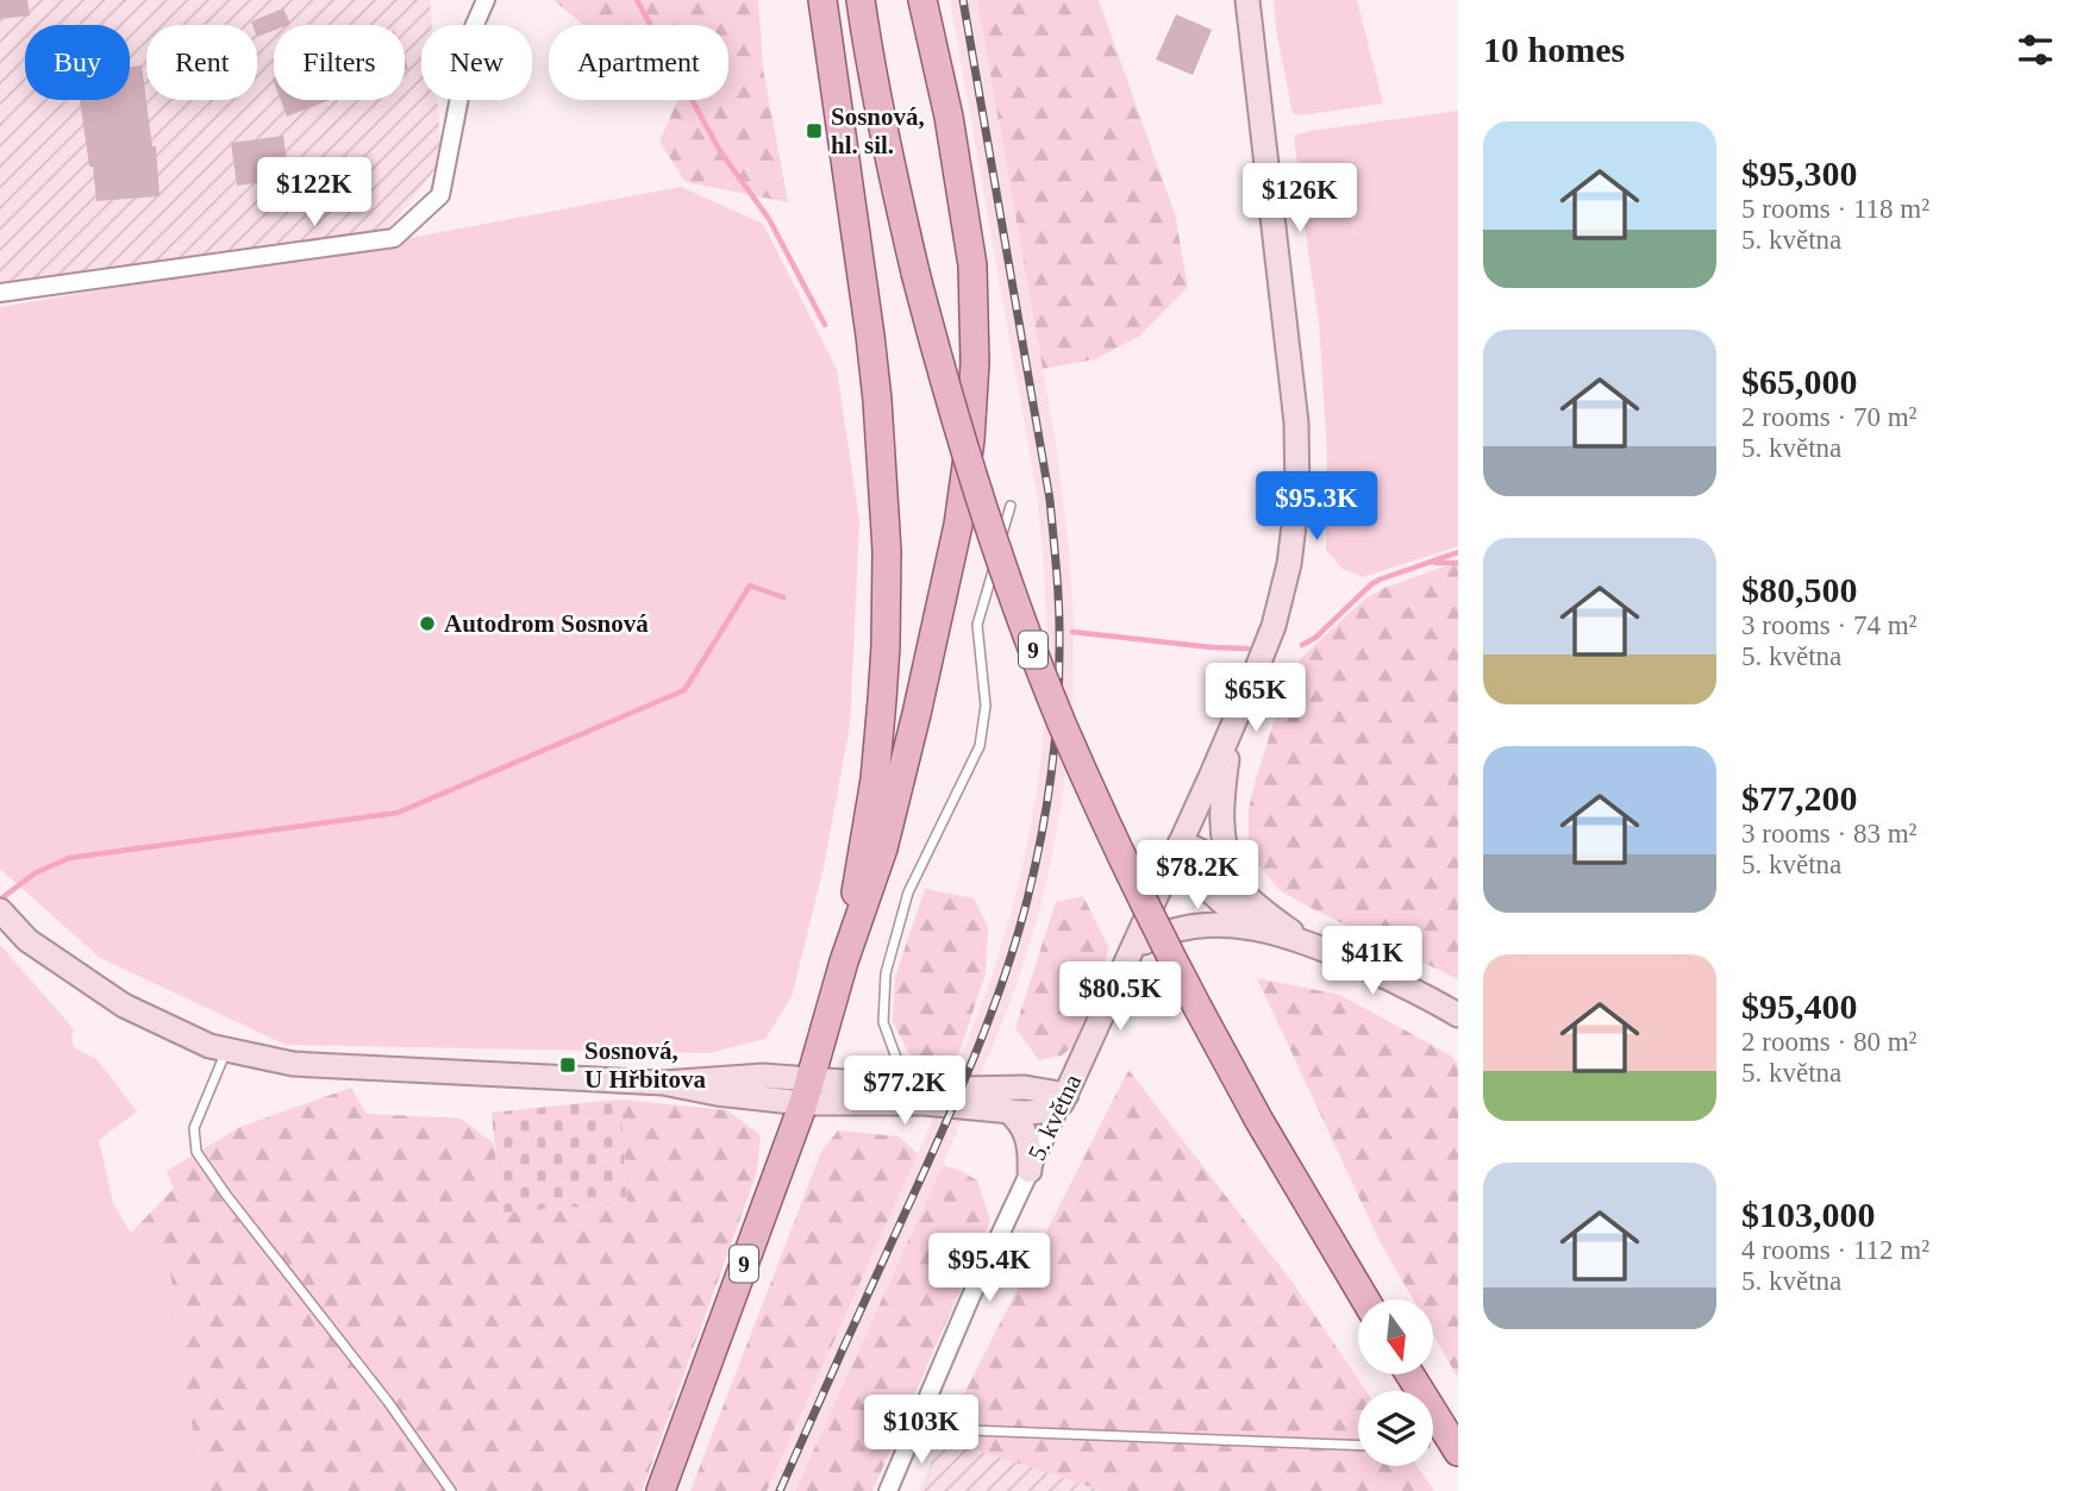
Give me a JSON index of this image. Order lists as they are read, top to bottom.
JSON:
{
  "streets": {
    "main road": ["9"],
    "street": ["5. května"]
  },
  "places": {
    "transit": ["Sosnová, hl. sil.", "Sosnová, U Hřbitova"],
    "other": ["Autodrom Sosnová"]
  },
  "north": "bottom",
  "page": {
    "heading": "10 homes",
    "chip": [
      "Buy",
      "Rent",
      "Filters",
      "New",
      "Apartment"
    ],
    "list": [
      {
        "name": "$95,300",
        "note": "5 rooms · 118 m² · 5. května"
      },
      {
        "name": "$65,000",
        "note": "2 rooms · 70 m² · 5. května"
      },
      {
        "name": "$80,500",
        "note": "3 rooms · 74 m² · 5. května"
      },
      {
        "name": "$77,200",
        "note": "3 rooms · 83 m² · 5. května"
      },
      {
        "name": "$95,400",
        "note": "2 rooms · 80 m² · 5. května"
      },
      {
        "name": "$103,000",
        "note": "4 rooms · 112 m² · 5. května"
      }
    ],
    "price": [
      "$122K",
      "$126K",
      "$95.3K",
      "$65K",
      "$78.2K",
      "$41K",
      "$80.5K",
      "$77.2K",
      "$95.4K",
      "$103K"
    ]
  }
}
